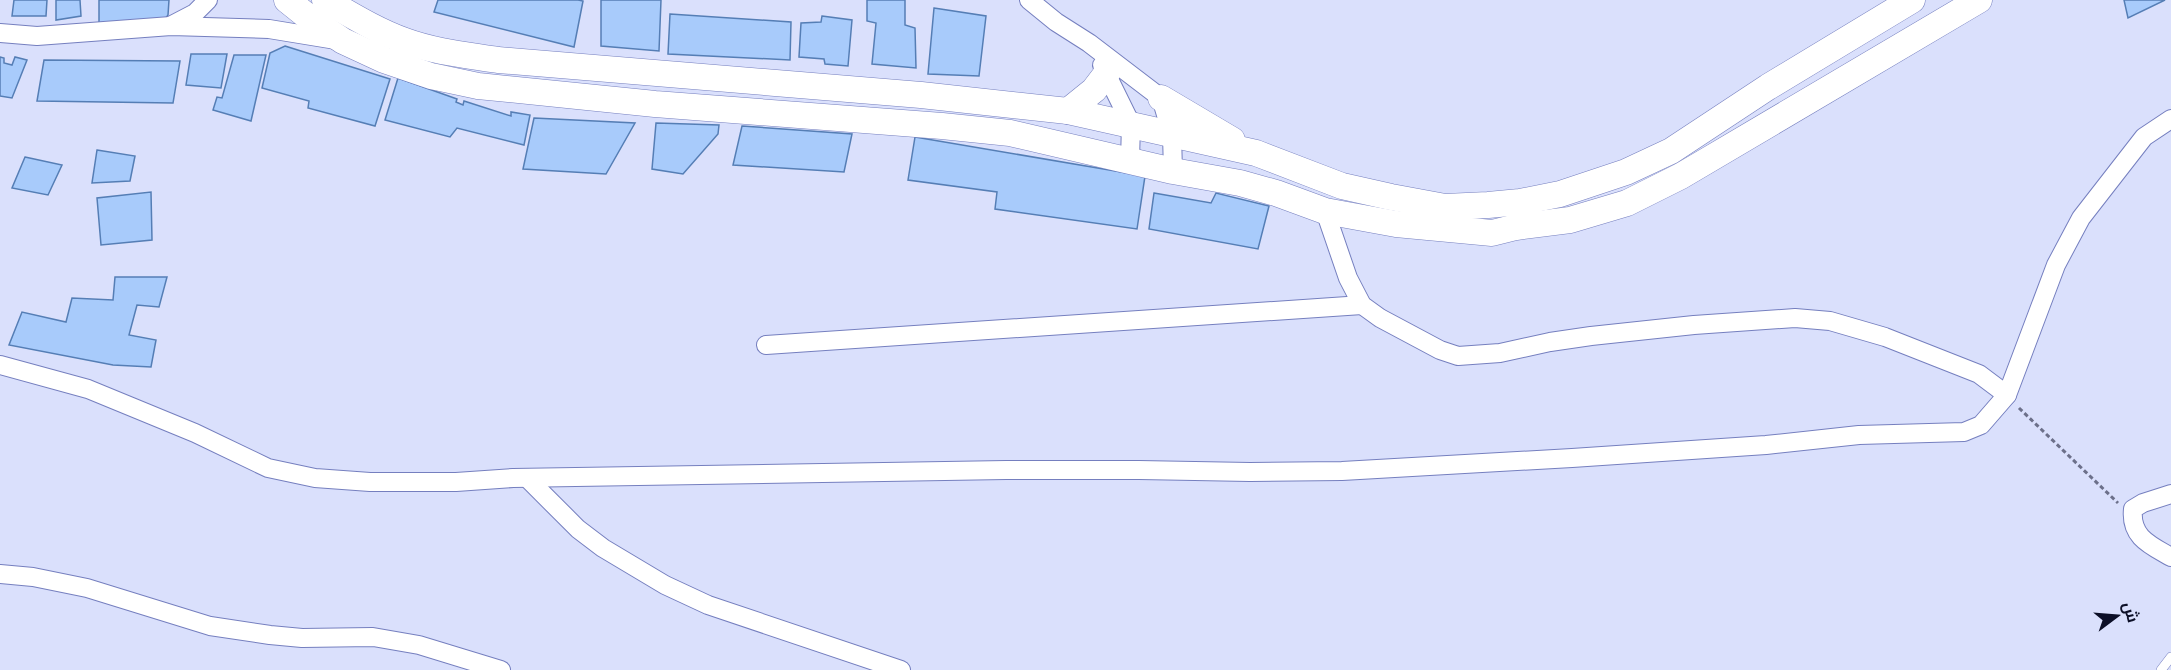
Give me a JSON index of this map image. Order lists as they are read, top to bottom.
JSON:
{
  "north": "right"
}
